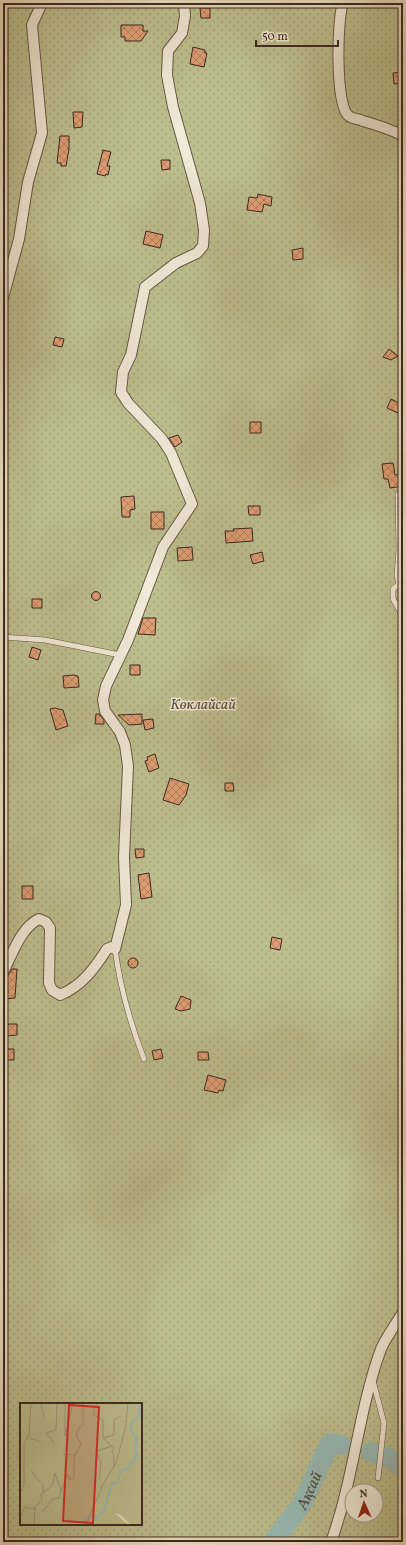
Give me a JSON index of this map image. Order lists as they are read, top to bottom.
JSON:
{
  "water": ["Ақсай"],
  "parks": ["Көклайсай"],
  "scale_bar": "50 m",
  "north": "top"
}
